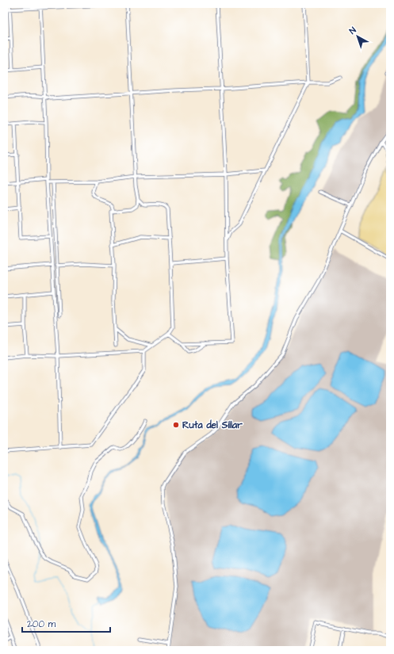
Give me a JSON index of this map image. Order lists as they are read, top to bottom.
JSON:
{
  "places": ["Ruta del Sillar"],
  "scale_bar": "200 m",
  "north": "top left"
}
